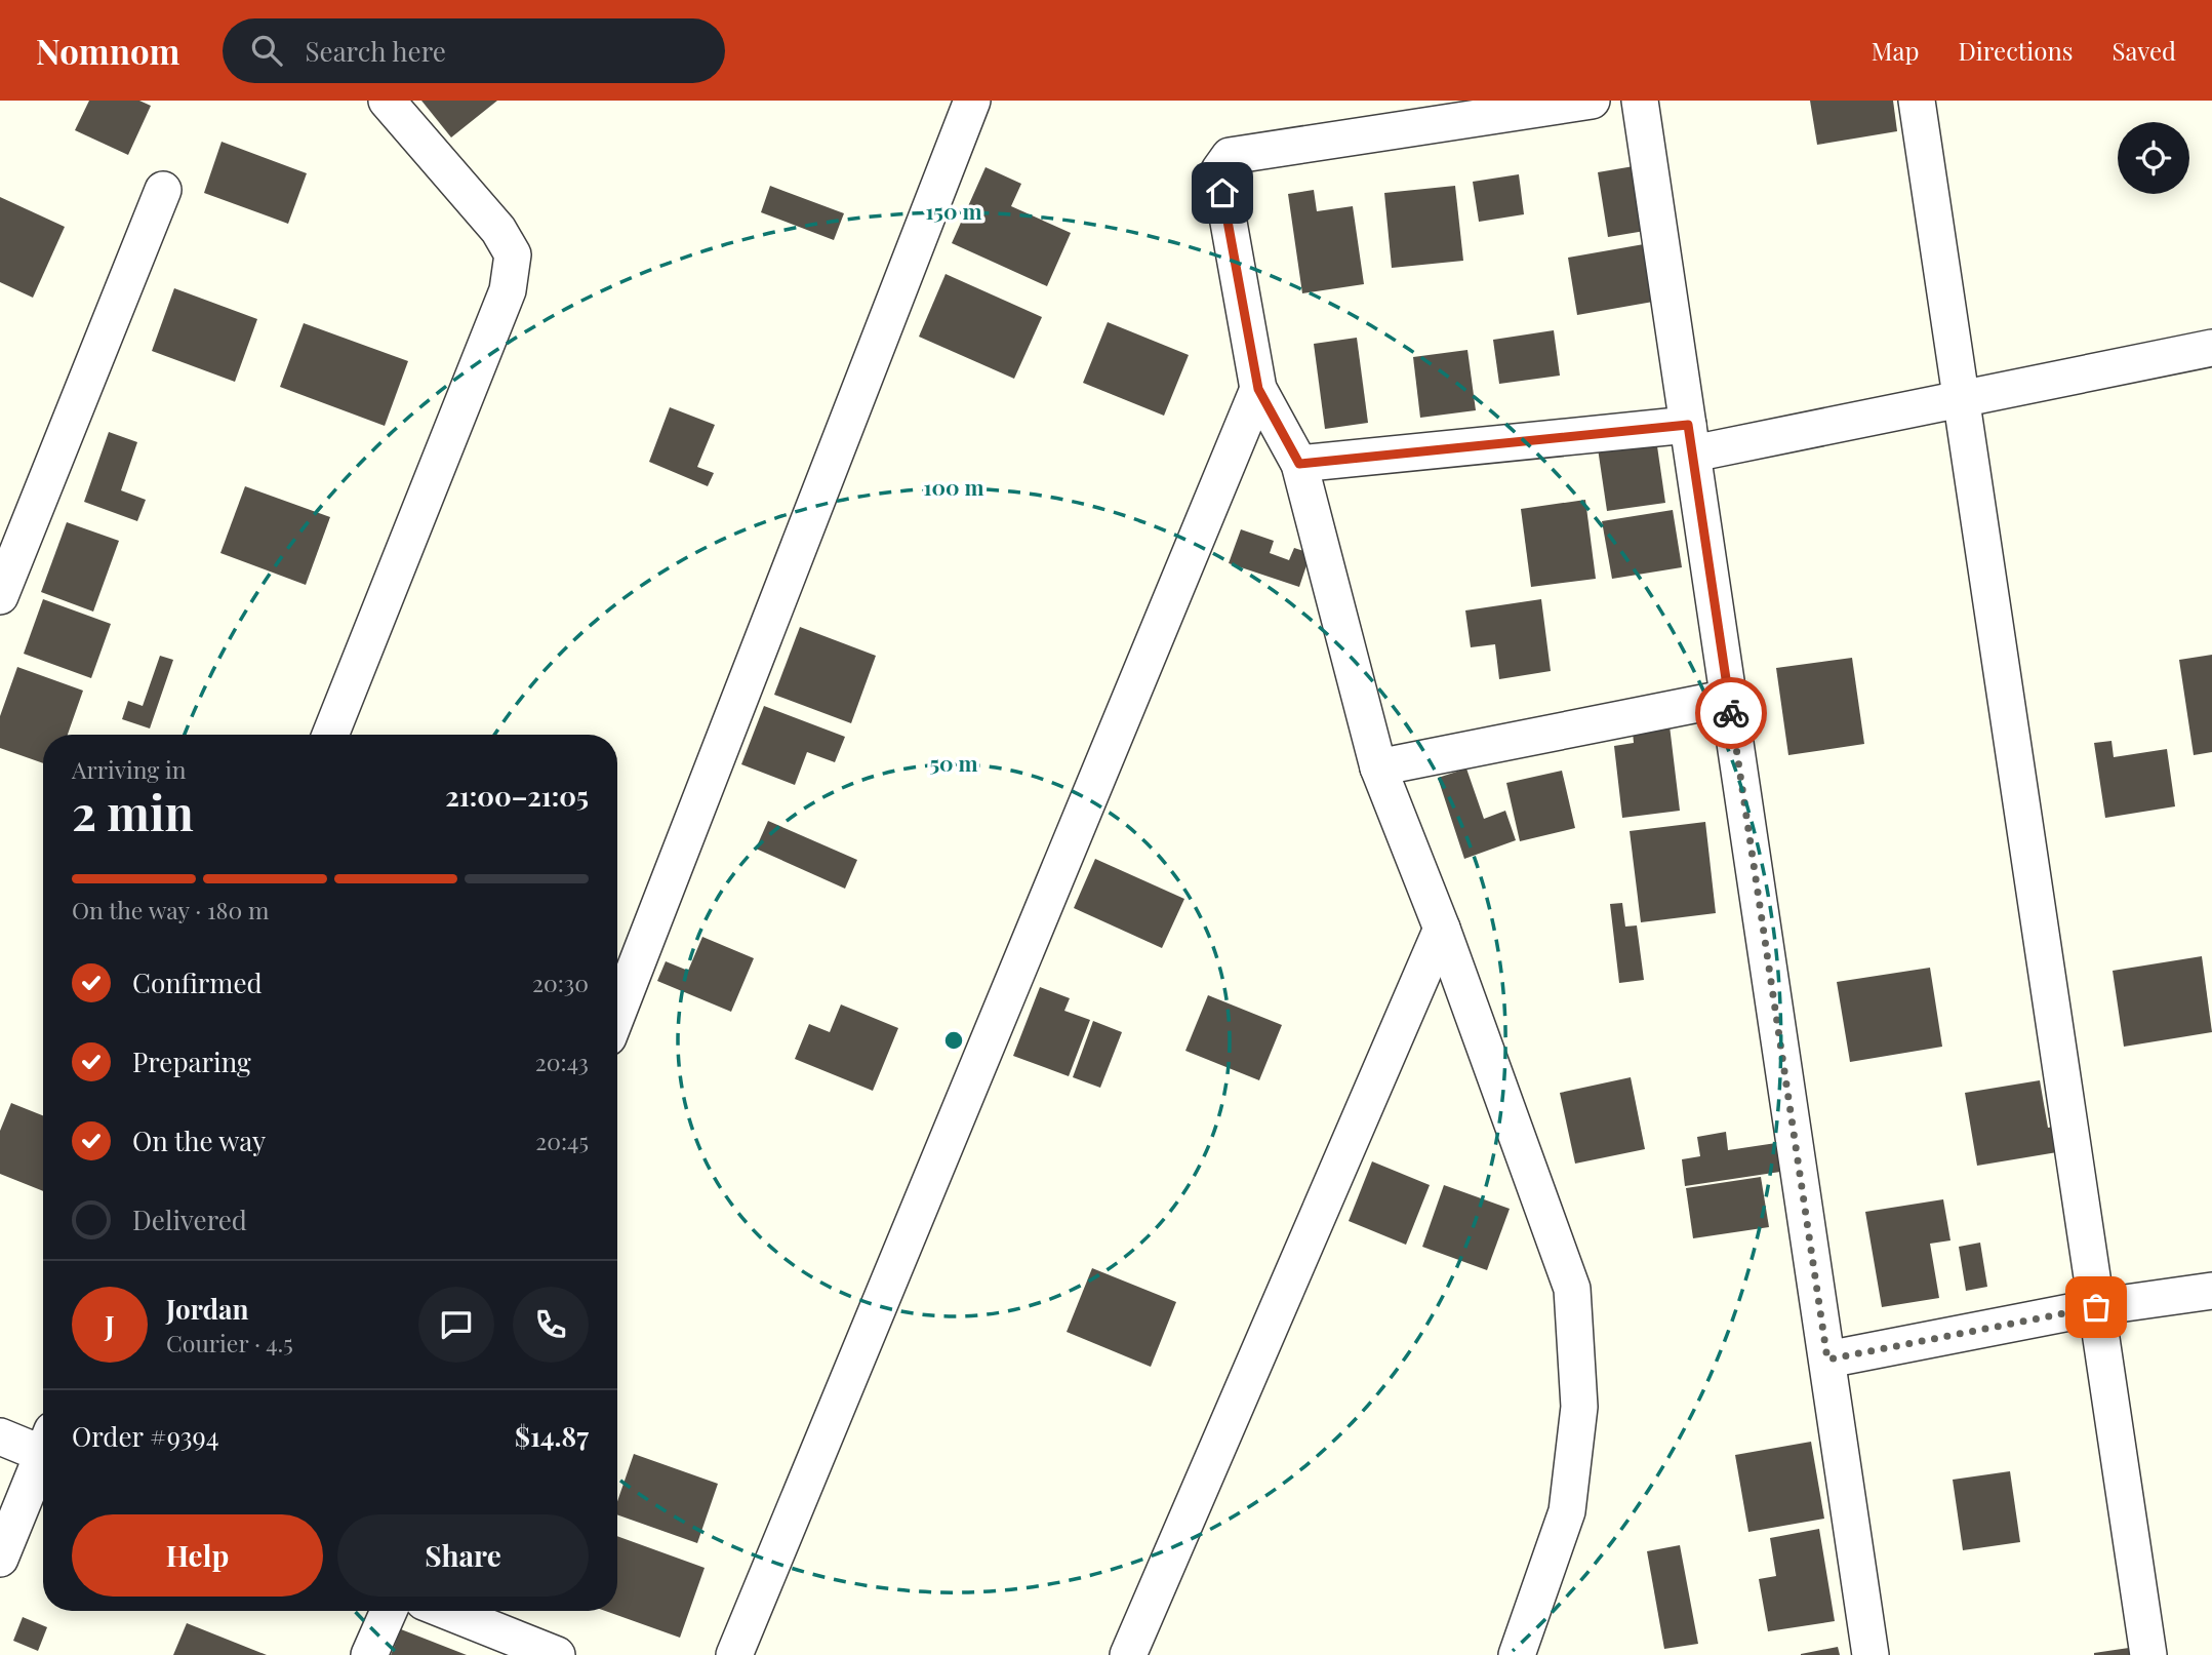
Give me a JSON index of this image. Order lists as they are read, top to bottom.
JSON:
{
  "page": {
    "header": "Nomnom",
    "search": "Search here",
    "nav": ["Map", "Directions", "Saved"],
    "heading": ["2 min", "Arriving in", "21:00–21:05"],
    "panel": [
      "Jordan",
      "Courier · 4.5",
      "Order #9394",
      "$14.87"
    ],
    "bar": "On the way · 180 m",
    "list": [
      ["Confirmed", "20:30"],
      ["Preparing", "20:43"],
      ["On the way", "20:45"],
      "Delivered"
    ],
    "round": "J",
    "buttons": ["Help", "Share"]
  },
  "rings": ["150 m", "100 m", "50 m"]
}
